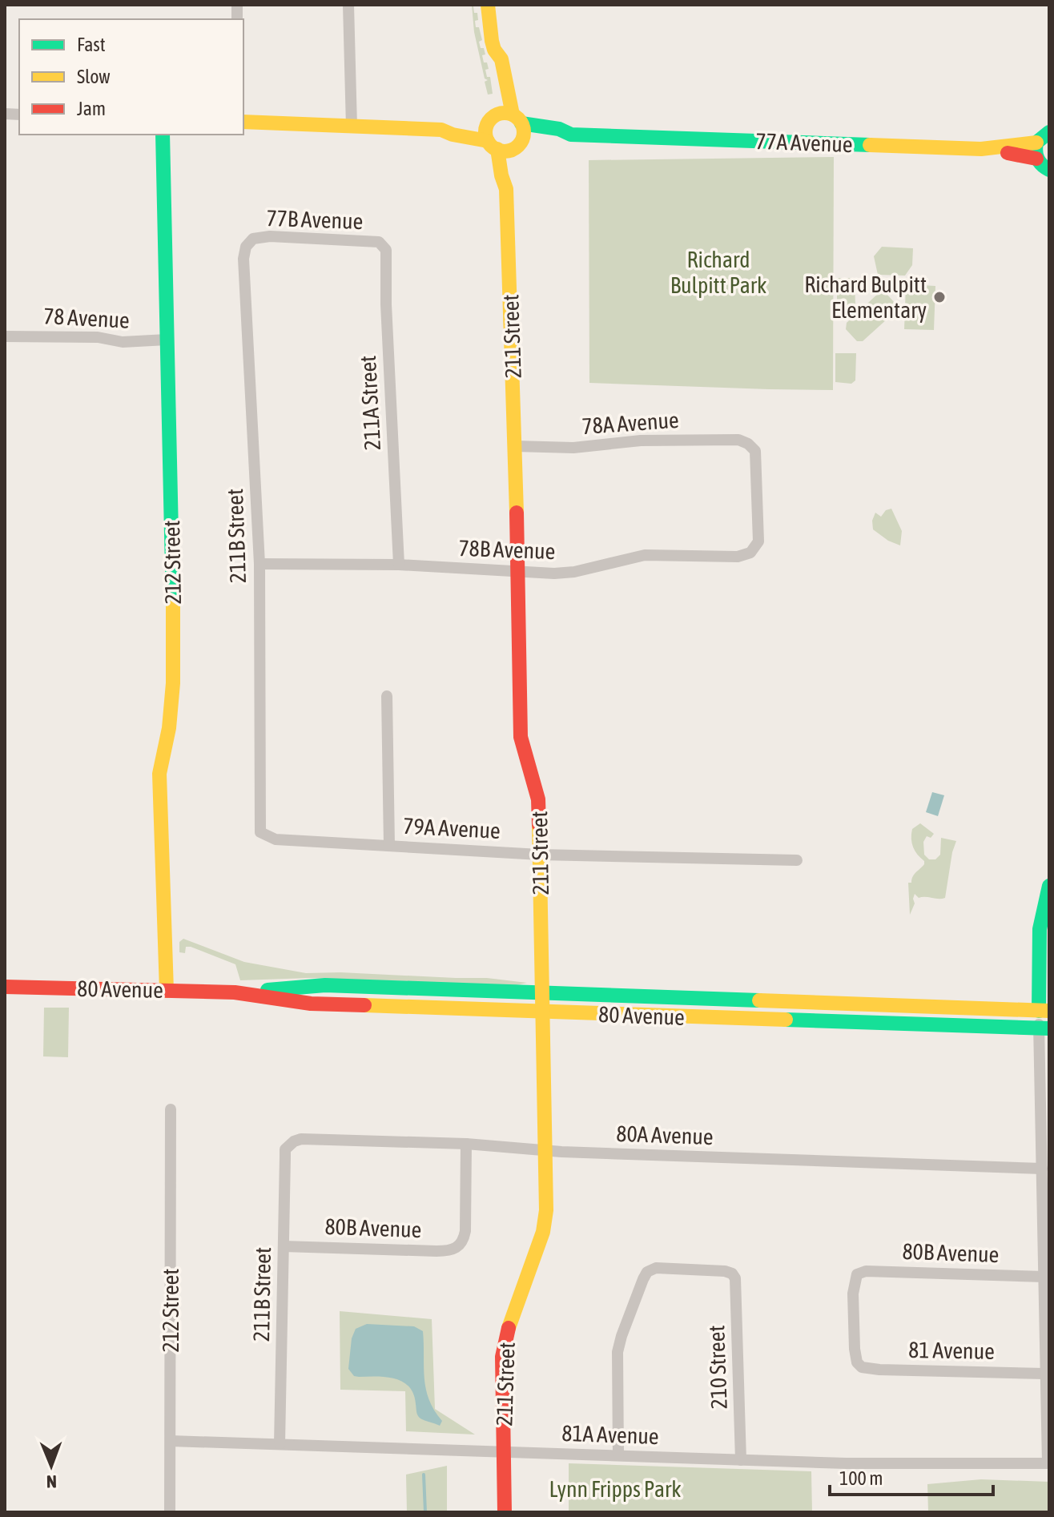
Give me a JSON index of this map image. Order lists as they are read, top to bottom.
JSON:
{
  "streets": {
    "street": [
      "77A Avenue",
      "77B Avenue",
      "78 Avenue",
      "211 Street",
      "211A Street",
      "78A Avenue",
      "211B Street",
      "78B Avenue",
      "212 Street",
      "79A Avenue",
      "80 Avenue",
      "80A Avenue",
      "80B Avenue",
      "81 Avenue",
      "210 Street",
      "81A Avenue"
    ]
  },
  "crossings": [
    ["77A Avenue", "211 Street"],
    ["77B Avenue", "211A Street"],
    ["77B Avenue", "211B Street"],
    ["78 Avenue", "212 Street"],
    ["211 Street", "78A Avenue"],
    ["211 Street", "78B Avenue"],
    ["211 Street", "79A Avenue"],
    ["211 Street", "80 Avenue"],
    ["211 Street", "80A Avenue"],
    ["211 Street", "81A Avenue"],
    ["211A Street", "78B Avenue"],
    ["78A Avenue", "78B Avenue"],
    ["211B Street", "78B Avenue"],
    ["211B Street", "79A Avenue"],
    ["211B Street", "80A Avenue"],
    ["211B Street", "80B Avenue"],
    ["211B Street", "81A Avenue"],
    ["212 Street", "80 Avenue"],
    ["212 Street", "81A Avenue"],
    ["80A Avenue", "80B Avenue"],
    ["80B Avenue", "81 Avenue"],
    ["210 Street", "81A Avenue"]
  ],
  "parks": ["Richard Bulpitt Park", "Lynn Fripps Park"],
  "places": ["Richard Bulpitt Elementary"],
  "legend": ["Fast", "Slow", "Jam"],
  "scale_bar": "100 m",
  "north": "bottom"
}
